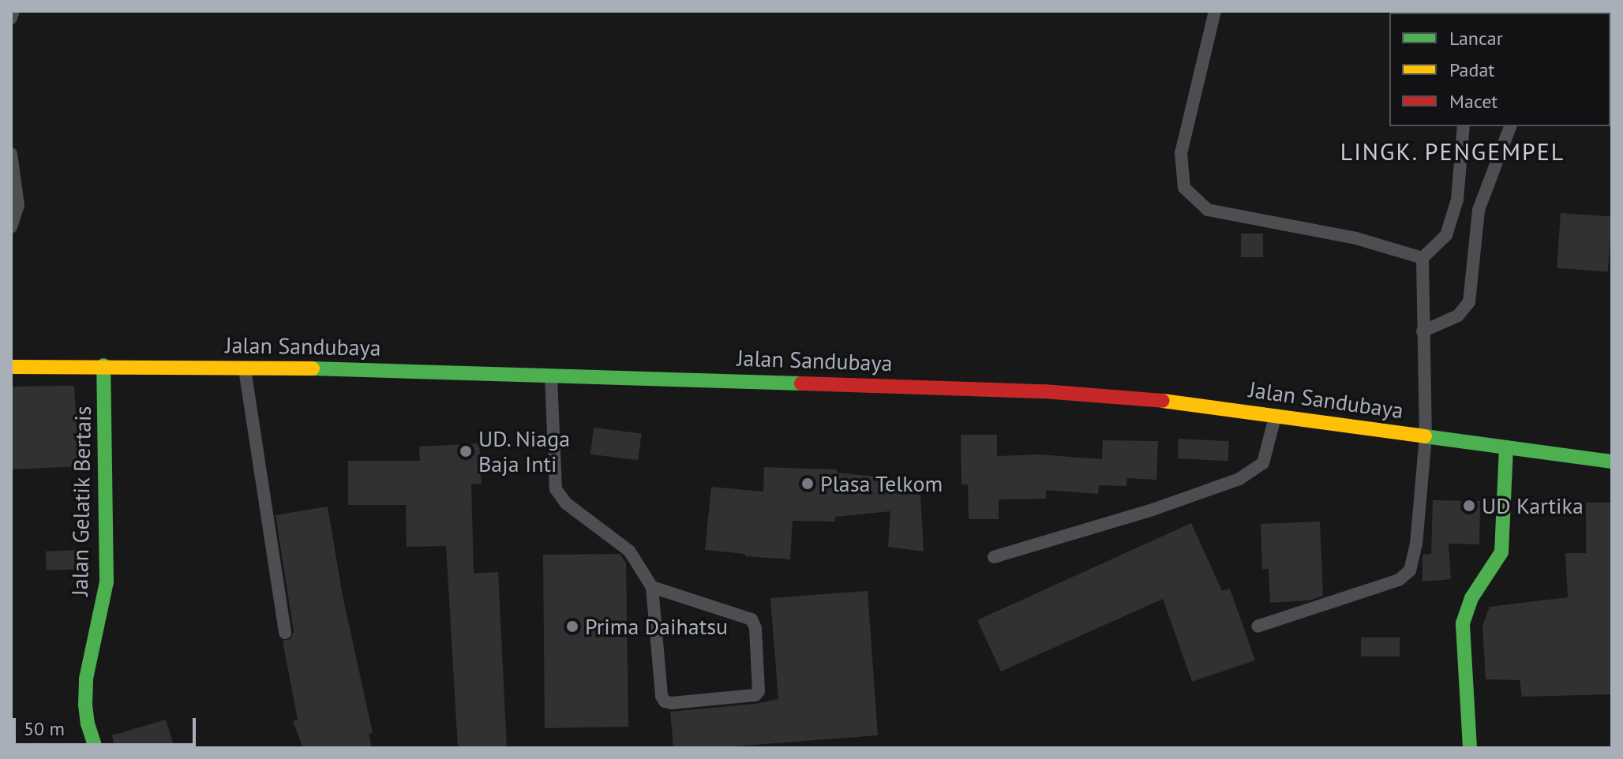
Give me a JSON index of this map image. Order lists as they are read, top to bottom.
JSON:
{
  "streets": {
    "main road": ["Jalan Sandubaya", "Jalan Gelatik Bertais"]
  },
  "crossings": [
    ["Jalan Sandubaya", "Jalan Gelatik Bertais"]
  ],
  "districts": ["LINGK. PENGEMPEL"],
  "places": [
    "UD. Niaga Baja Inti",
    "Plasa Telkom",
    "UD Kartika",
    "Prima Daihatsu"
  ],
  "legend": ["Lancar", "Padat", "Macet"],
  "scale_bar": "50 m"
}
